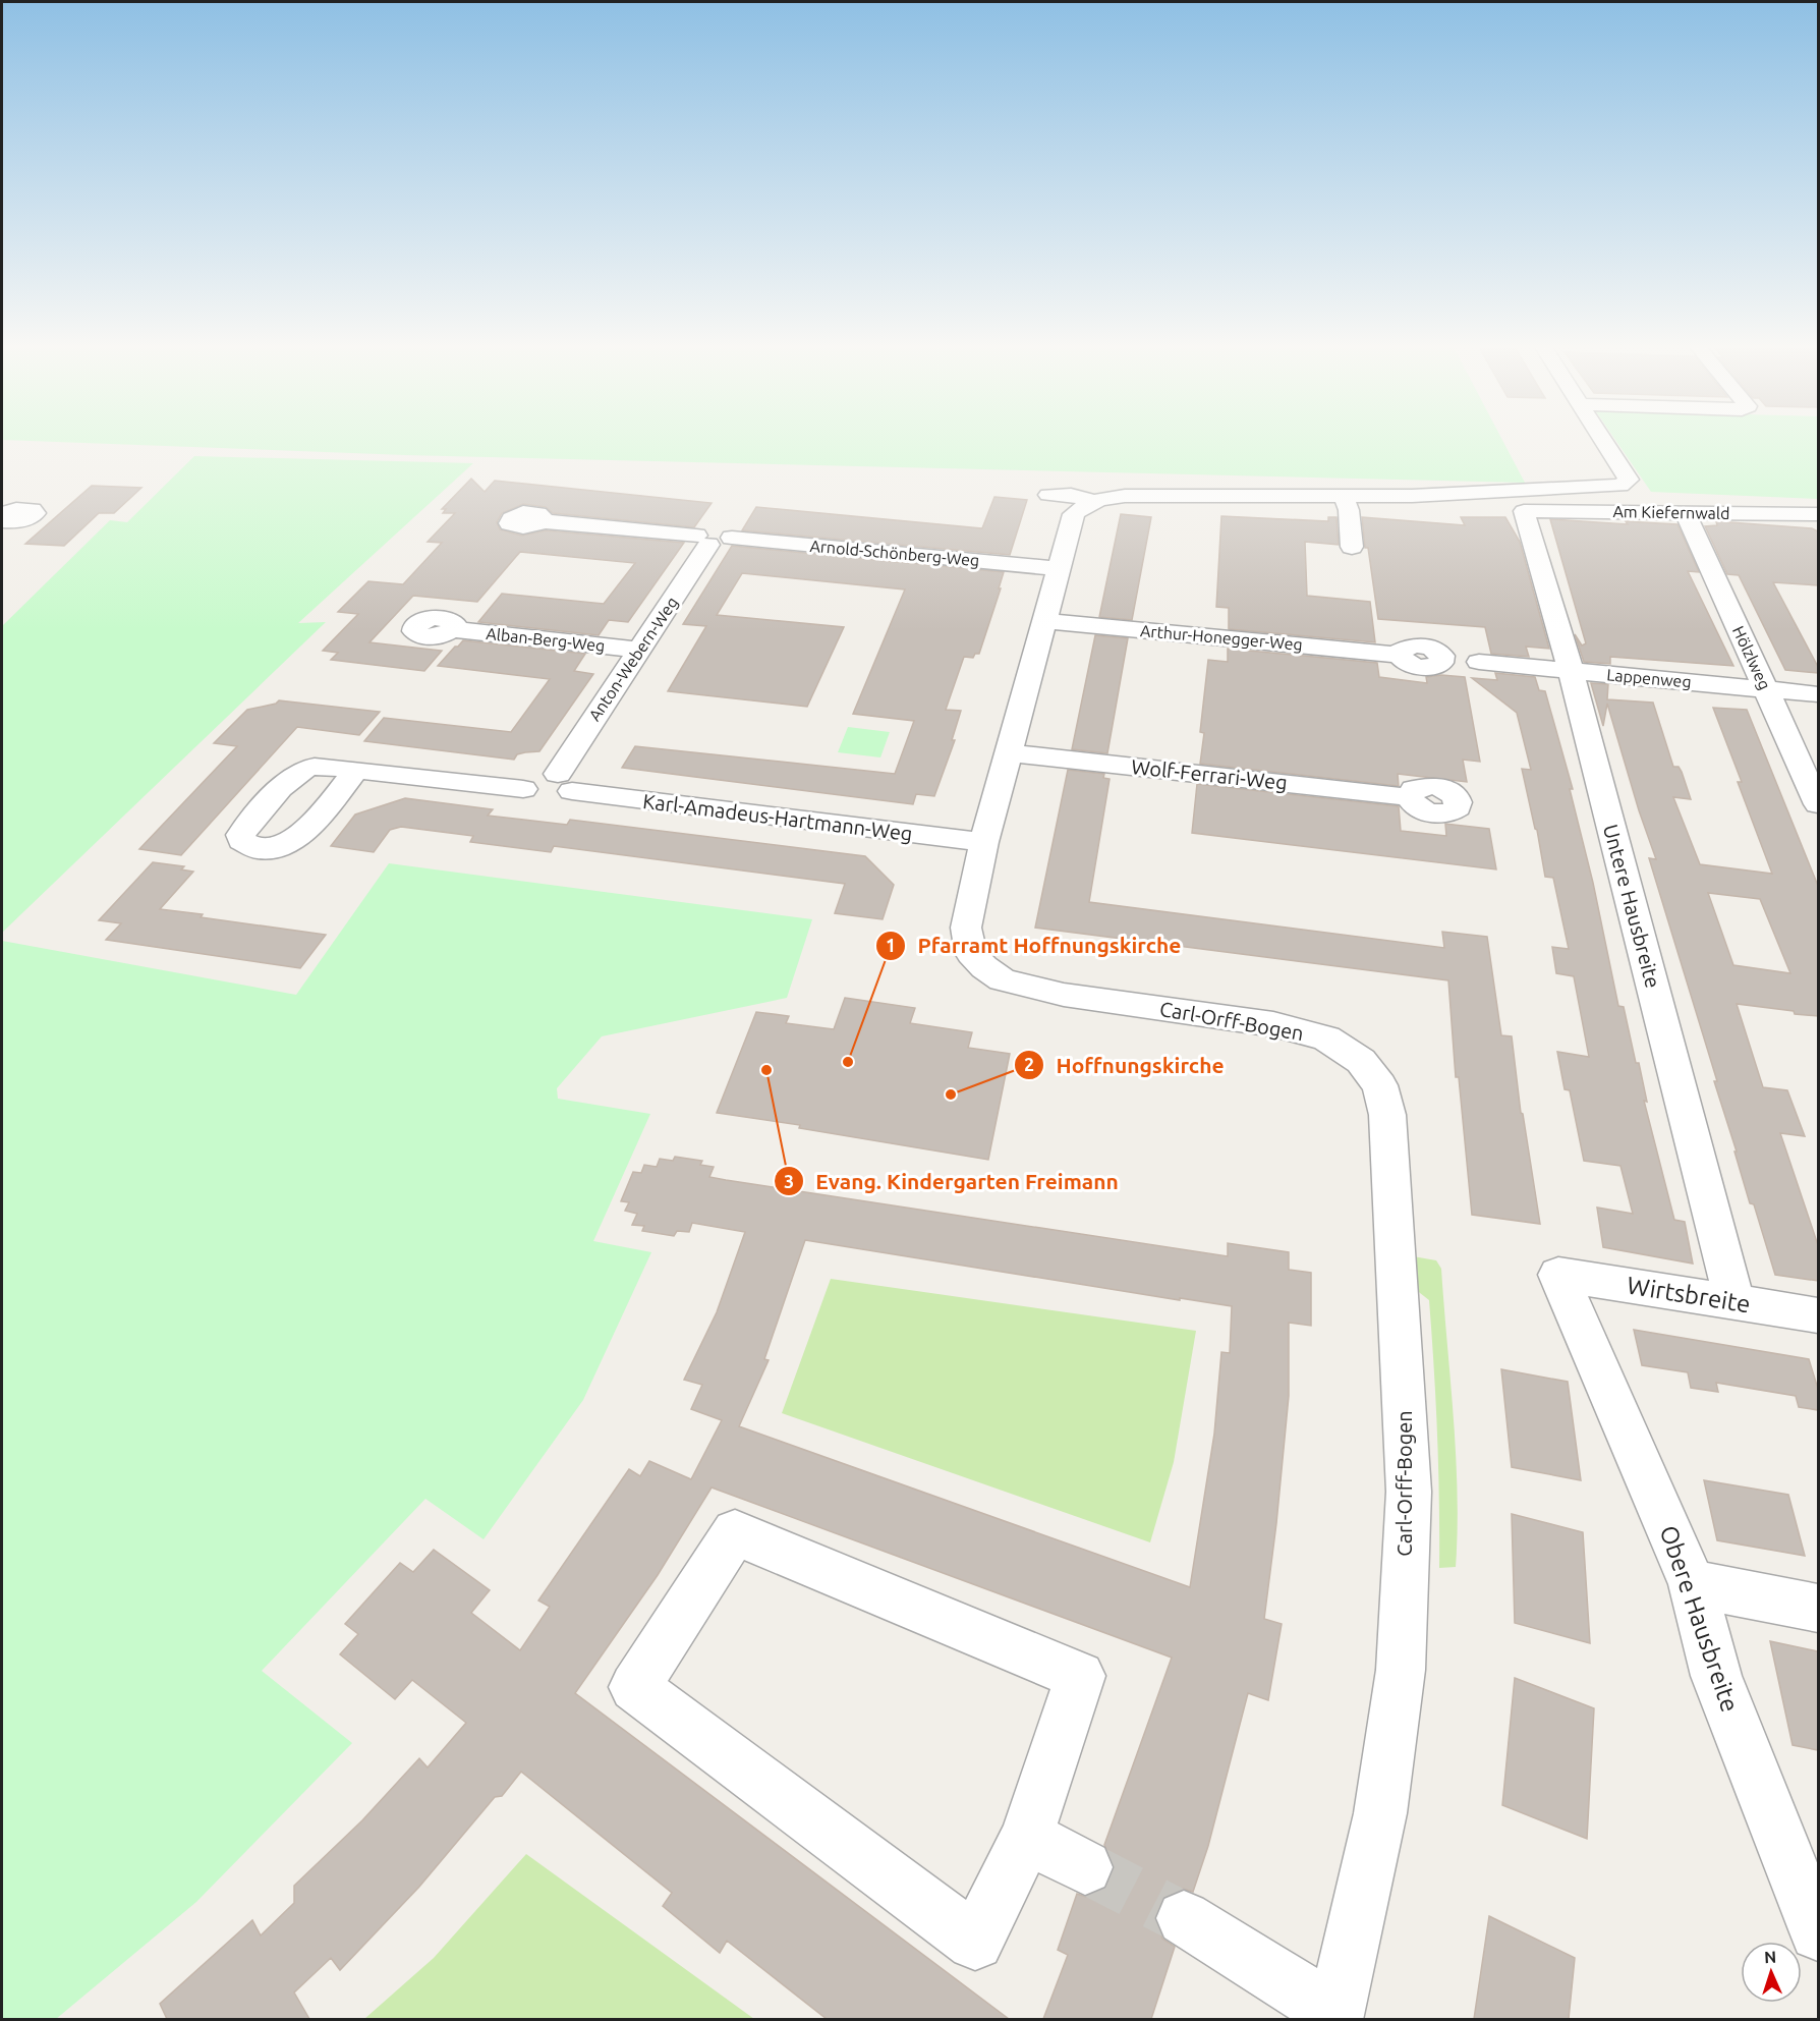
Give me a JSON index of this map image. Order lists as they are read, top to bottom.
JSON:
{
  "streets": {
    "street": [
      "Am Kiefernwald",
      "Arnold-Schönberg-Weg",
      "Arthur-Honegger-Weg",
      "Alban-Berg-Weg",
      "Hölzlweg",
      "Anton-Webern-Weg",
      "Lappenweg",
      "Wolf-Ferrari-Weg",
      "Karl-Amadeus-Hartmann-Weg",
      "Untere Hausbreite",
      "Carl-Orff-Bogen",
      "Wirtsbreite",
      "Obere Hausbreite"
    ]
  },
  "crossings": [
    ["Am Kiefernwald", "Hölzlweg"],
    ["Am Kiefernwald", "Untere Hausbreite"],
    ["Arnold-Schönberg-Weg", "Anton-Webern-Weg"],
    ["Arnold-Schönberg-Weg", "Carl-Orff-Bogen"],
    ["Arthur-Honegger-Weg", "Carl-Orff-Bogen"],
    ["Alban-Berg-Weg", "Anton-Webern-Weg"],
    ["Hölzlweg", "Lappenweg"],
    ["Anton-Webern-Weg", "Karl-Amadeus-Hartmann-Weg"],
    ["Lappenweg", "Untere Hausbreite"],
    ["Wolf-Ferrari-Weg", "Carl-Orff-Bogen"],
    ["Karl-Amadeus-Hartmann-Weg", "Carl-Orff-Bogen"],
    ["Untere Hausbreite", "Wirtsbreite"],
    ["Wirtsbreite", "Obere Hausbreite"]
  ],
  "places": ["Pfarramt Hoffnungskirche", "Evang. Kindergarten Freimann", "Hoffnungskirche"],
  "north": "top"
}
